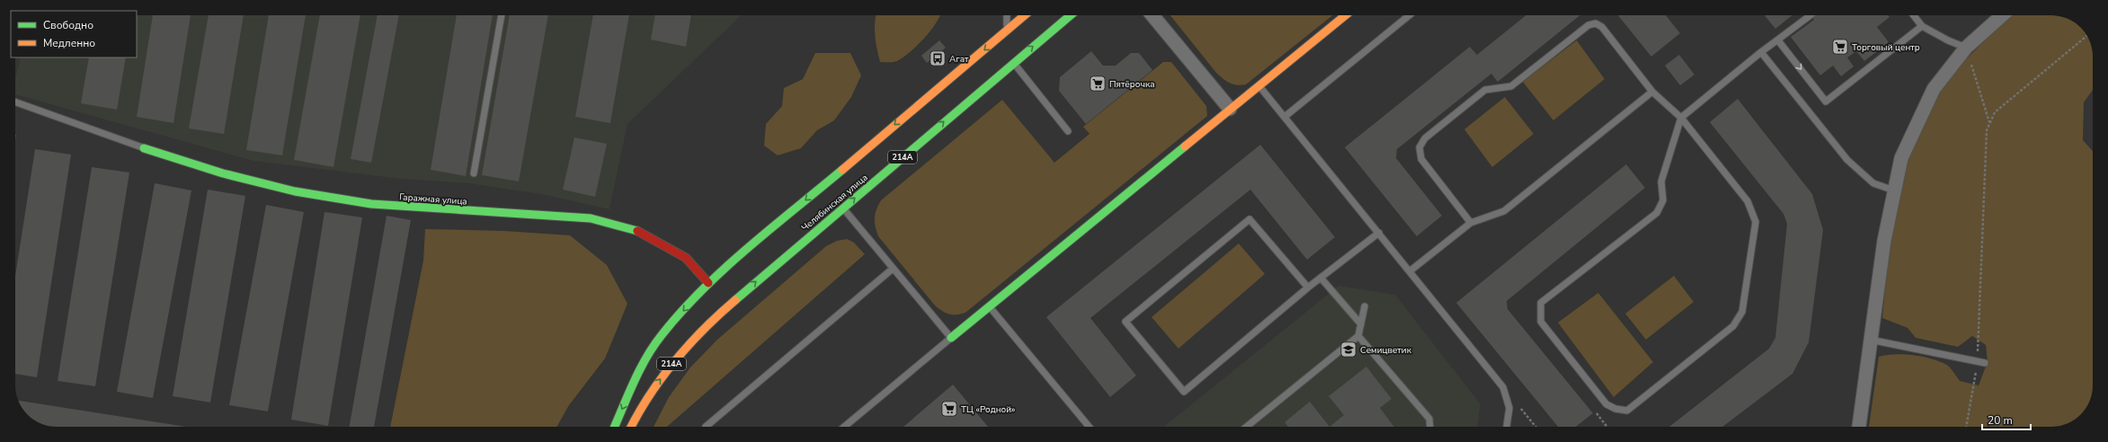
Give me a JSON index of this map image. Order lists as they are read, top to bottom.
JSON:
{
  "streets": {
    "main road": ["214А", "Гаражная улица", "Челябинская улица"]
  },
  "places": {
    "supermarket": ["Торговый центр", "Пятёрочка", "ТЦ «Родной»"],
    "bus stop": ["Агат"],
    "school or university": ["Семицветик"]
  },
  "legend": ["Свободно", "Медленно"],
  "scale_bar": "20 m"
}
